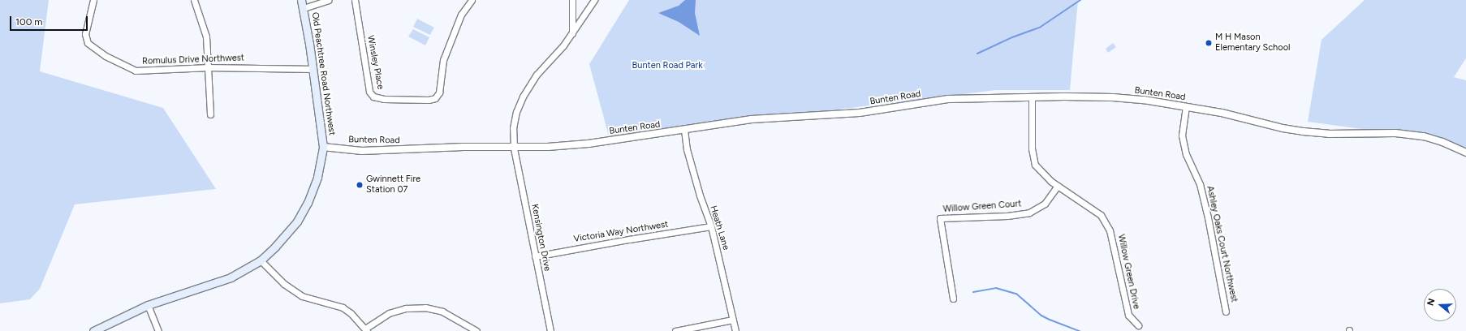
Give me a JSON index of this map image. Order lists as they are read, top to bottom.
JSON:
{
  "streets": {
    "main road": ["Old Peachtree Road Northwest"],
    "street": [
      "Romulus Drive Northwest",
      "Winsley Place",
      "Bunten Road",
      "Willow Green Court",
      "Heath Lane",
      "Victoria Way Northwest",
      "Kensington Drive",
      "Ashley Oaks Court Northwest",
      "Willow Green Drive"
    ]
  },
  "crossings": [
    ["Romulus Drive Northwest", "Old Peachtree Road Northwest"],
    ["Old Peachtree Road Northwest", "Bunten Road"],
    ["Bunten Road", "Heath Lane"],
    ["Bunten Road", "Kensington Drive"],
    ["Bunten Road", "Ashley Oaks Court Northwest"],
    ["Bunten Road", "Willow Green Drive"],
    ["Willow Green Court", "Willow Green Drive"],
    ["Heath Lane", "Victoria Way Northwest"],
    ["Victoria Way Northwest", "Kensington Drive"]
  ],
  "parks": ["Bunten Road Park"],
  "places": ["M H Mason Elementary School", "Gwinnett Fire Station 07"],
  "scale_bar": "100 m",
  "north": "left"
}
